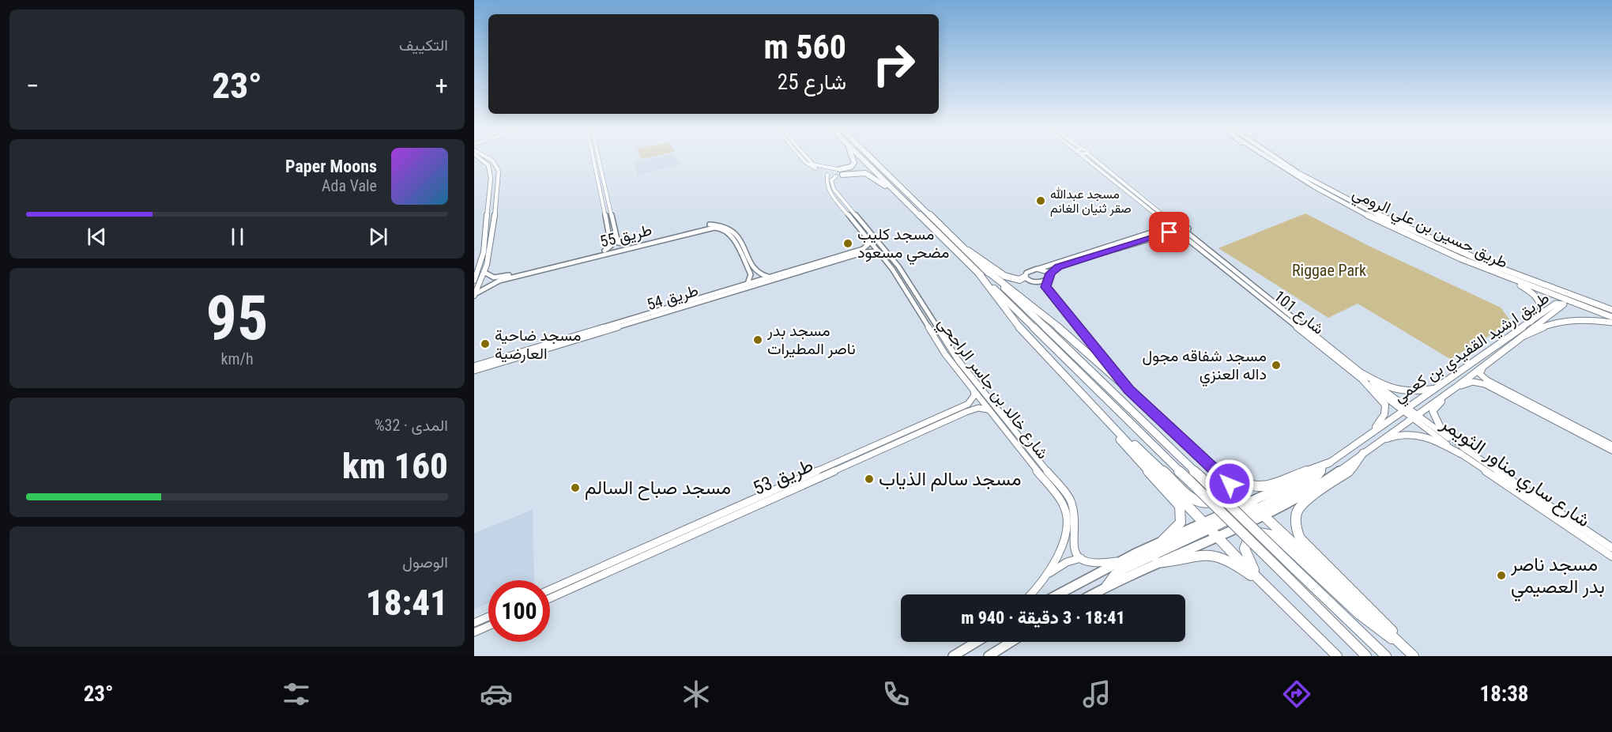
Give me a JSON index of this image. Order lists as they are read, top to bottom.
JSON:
{
  "streets": {
    "main road": ["طريق حسين بن علي الرومي", "طريق ارشيد القفيدي بن كعمي"],
    "street": [
      "طريق 55",
      "طريق 54",
      "شارع 101",
      "شارع خالد بن جاسر الراجحي",
      "شارع ساري مناور الثويمر",
      "طريق 53"
    ]
  },
  "crossings": [
    ["طريق 54", "شارع خالد بن جاسر الراجحي"],
    ["شارع 101", "طريق ارشيد القفيدي بن كعمي"],
    ["شارع 101", "شارع ساري مناور الثويمر"],
    ["طريق ارشيد القفيدي بن كعمي", "شارع ساري مناور الثويمر"],
    ["شارع خالد بن جاسر الراجحي", "طريق 53"]
  ],
  "parks": ["Riggae Park"],
  "places": [
    "مسجد عبدالله صقر ثنيان الغانم",
    "مسجد كليب مضحي مسعود",
    "مسجد بدر ناصر المطيرات",
    "مسجد ضاحية العارضية",
    "مسجد شفاقه مجول داله العنزي",
    "مسجد سالم الذياب",
    "مسجد صباح السالم",
    "مسجد ناصر بدر العصيمي"
  ],
  "page": {
    "tile": [
      "التكييف",
      ["95", "km/h"],
      ["المدى · 32%", "160 km"],
      ["الوصول", "18:41"]
    ],
    "turn": ["560 m", "شارع 25"],
    "heat": ["−", "23°", "+"],
    "song": ["Paper Moons", "Ada Vale"],
    "limit": "100",
    "trip": "18:41 · 3 دقيقة · 940 m",
    "tabs": ["18:38", "23°"]
  }
}
